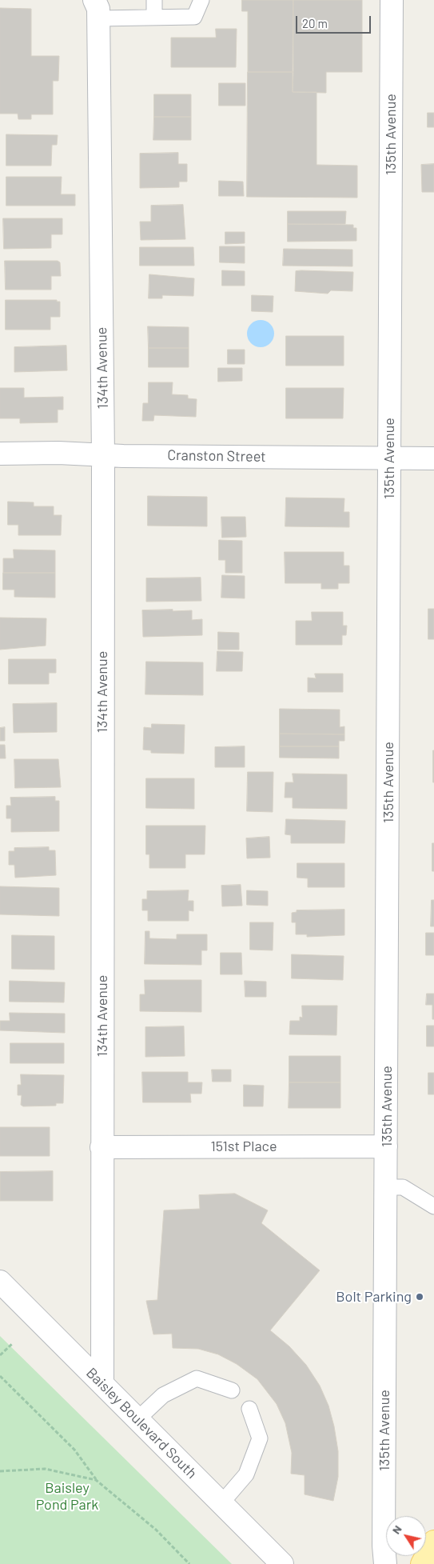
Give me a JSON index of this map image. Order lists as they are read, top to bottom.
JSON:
{
  "streets": {
    "street": [
      "135th Avenue",
      "134th Avenue",
      "Cranston Street",
      "151st Place",
      "Baisley Boulevard South"
    ]
  },
  "crossings": [
    ["135th Avenue", "Cranston Street"],
    ["135th Avenue", "151st Place"],
    ["134th Avenue", "Cranston Street"],
    ["134th Avenue", "151st Place"],
    ["134th Avenue", "Baisley Boulevard South"]
  ],
  "parks": ["Baisley Pond Park"],
  "places": ["Bolt Parking"],
  "scale_bar": "20 m",
  "north": "top left"
}
